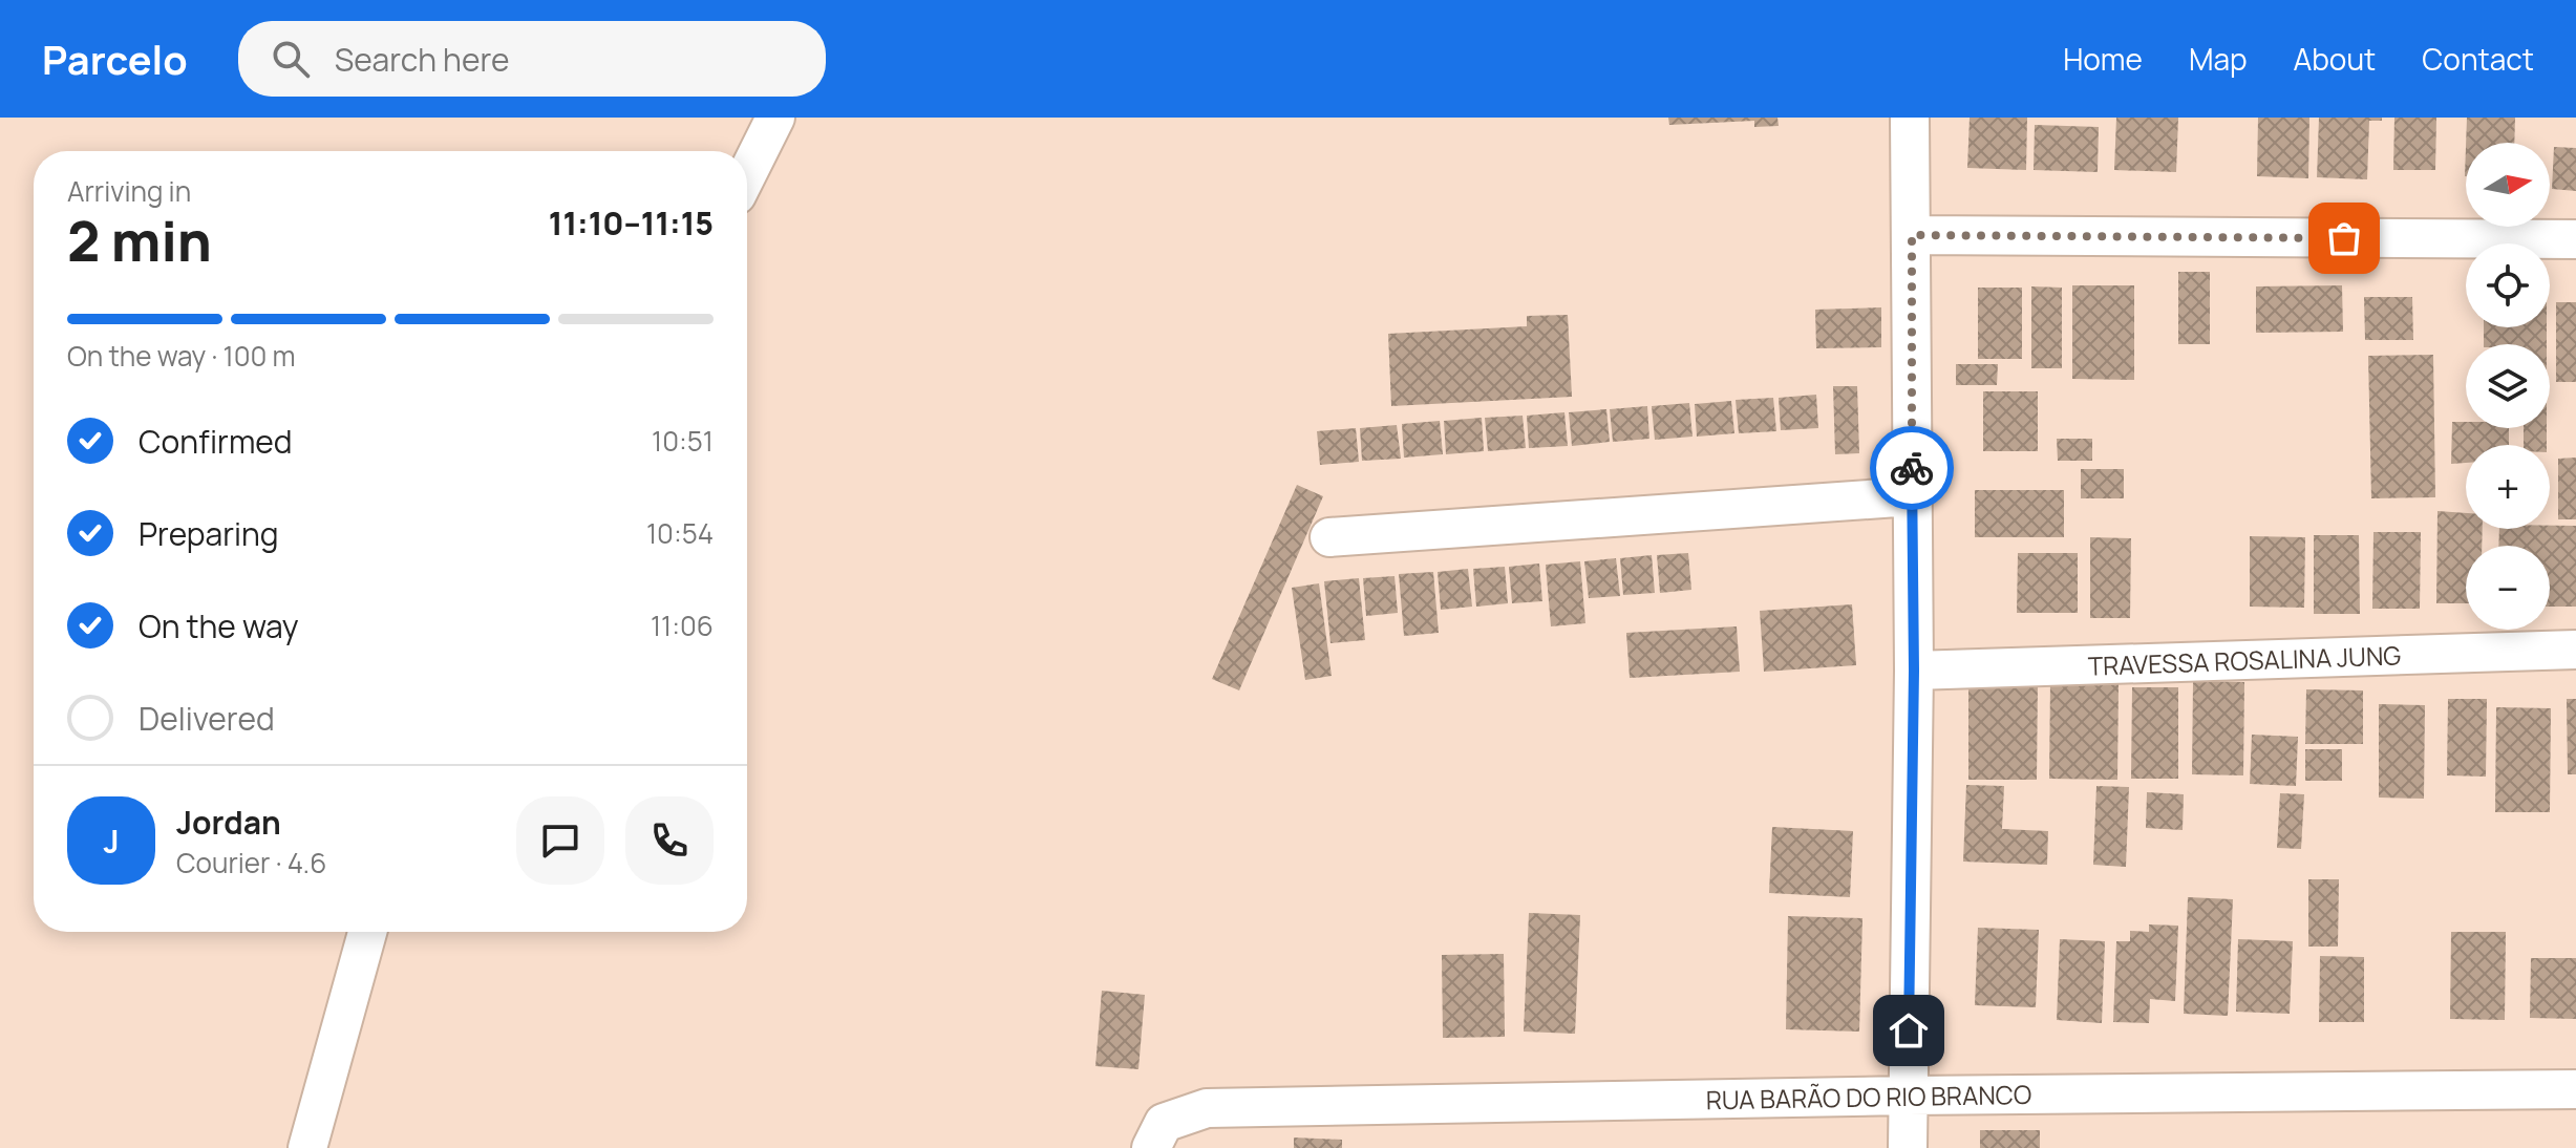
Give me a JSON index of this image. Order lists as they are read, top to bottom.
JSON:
{
  "streets": {
    "street": ["TRAVESSA ROSALINA JUNG", "RUA BARÃO DO RIO BRANCO"]
  },
  "north": "right",
  "page": {
    "header": "Parcelo",
    "search": "Search here",
    "nav": [
      "Home",
      "Map",
      "About",
      "Contact"
    ],
    "map_buttons": ["+", "−"],
    "heading": ["2 min", "Arriving in", "11:10–11:15"],
    "panel": ["Jordan", "Courier · 4.6"],
    "bar": "On the way · 100 m",
    "list": [
      ["Confirmed", "10:51"],
      ["Preparing", "10:54"],
      ["On the way", "11:06"],
      "Delivered"
    ],
    "round": "J"
  }
}
